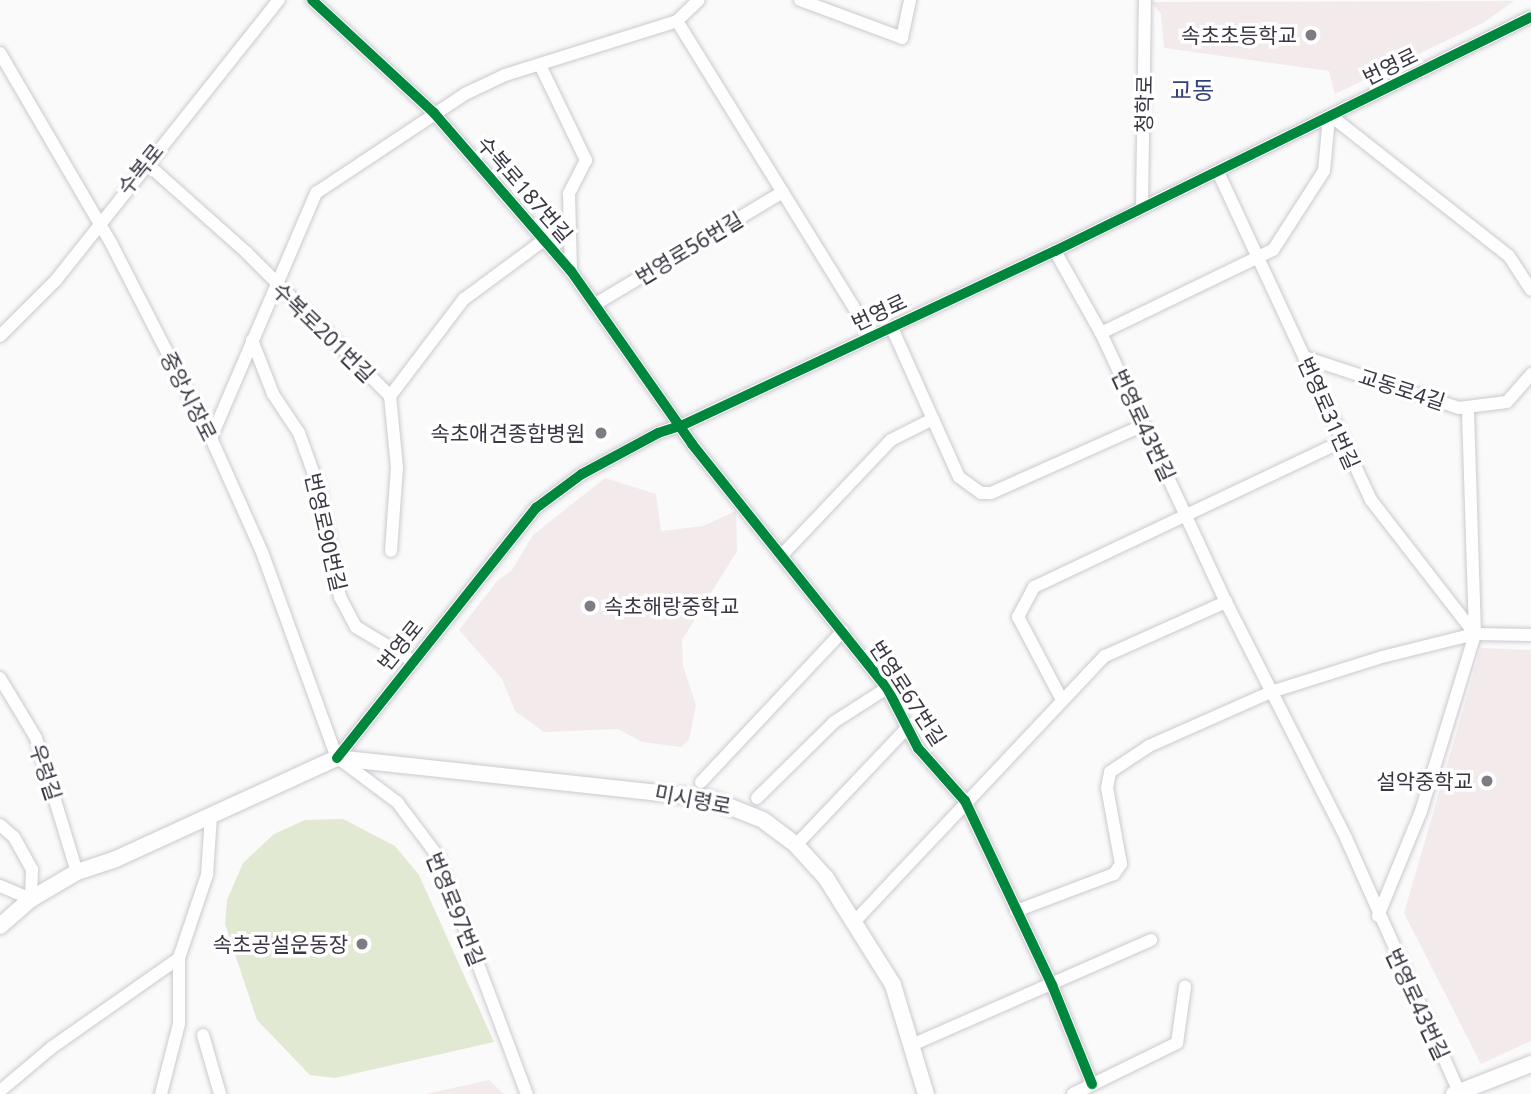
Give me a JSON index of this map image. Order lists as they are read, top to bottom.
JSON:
{
  "streets": {
    "main road": ["번영로", "미시령로"],
    "street": [
      "청학로",
      "수복로",
      "수복로187번길",
      "번영로56번길",
      "수복로201번길",
      "교동로4길",
      "중앙시장로",
      "번영로31번길",
      "번영로43번길",
      "번영로90번길",
      "번영로67번길",
      "우렁길",
      "번영로97번길"
    ]
  },
  "crossings": [
    ["번영로", "청학로"],
    ["번영로", "수복로187번길"],
    ["번영로", "중앙시장로"],
    ["번영로", "번영로31번길"],
    ["번영로", "번영로43번길"],
    ["번영로", "번영로90번길"],
    ["번영로", "번영로67번길"],
    ["번영로", "우렁길"],
    ["번영로", "미시령로"],
    ["번영로", "번영로97번길"],
    ["수복로", "수복로201번길"],
    ["수복로", "중앙시장로"],
    ["수복로187번길", "번영로56번길"],
    ["수복로187번길", "번영로67번길"],
    ["교동로4길", "번영로31번길"],
    ["중앙시장로", "미시령로"],
    ["중앙시장로", "번영로97번길"],
    ["번영로67번길", "미시령로"],
    ["미시령로", "번영로97번길"]
  ],
  "districts": ["교동"],
  "places": [
    "속초초등학교",
    "속초애견종합병원",
    "속초해랑중학교",
    "설악중학교",
    "속초공설운동장"
  ]
}
